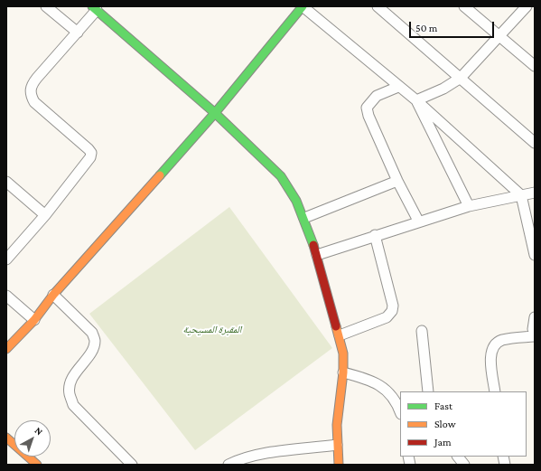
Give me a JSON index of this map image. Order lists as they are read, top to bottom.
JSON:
{
  "parks": ["المقبرة المسيحية"],
  "legend": ["Fast", "Slow", "Jam"],
  "scale_bar": "50 m",
  "north": "top right"
}
